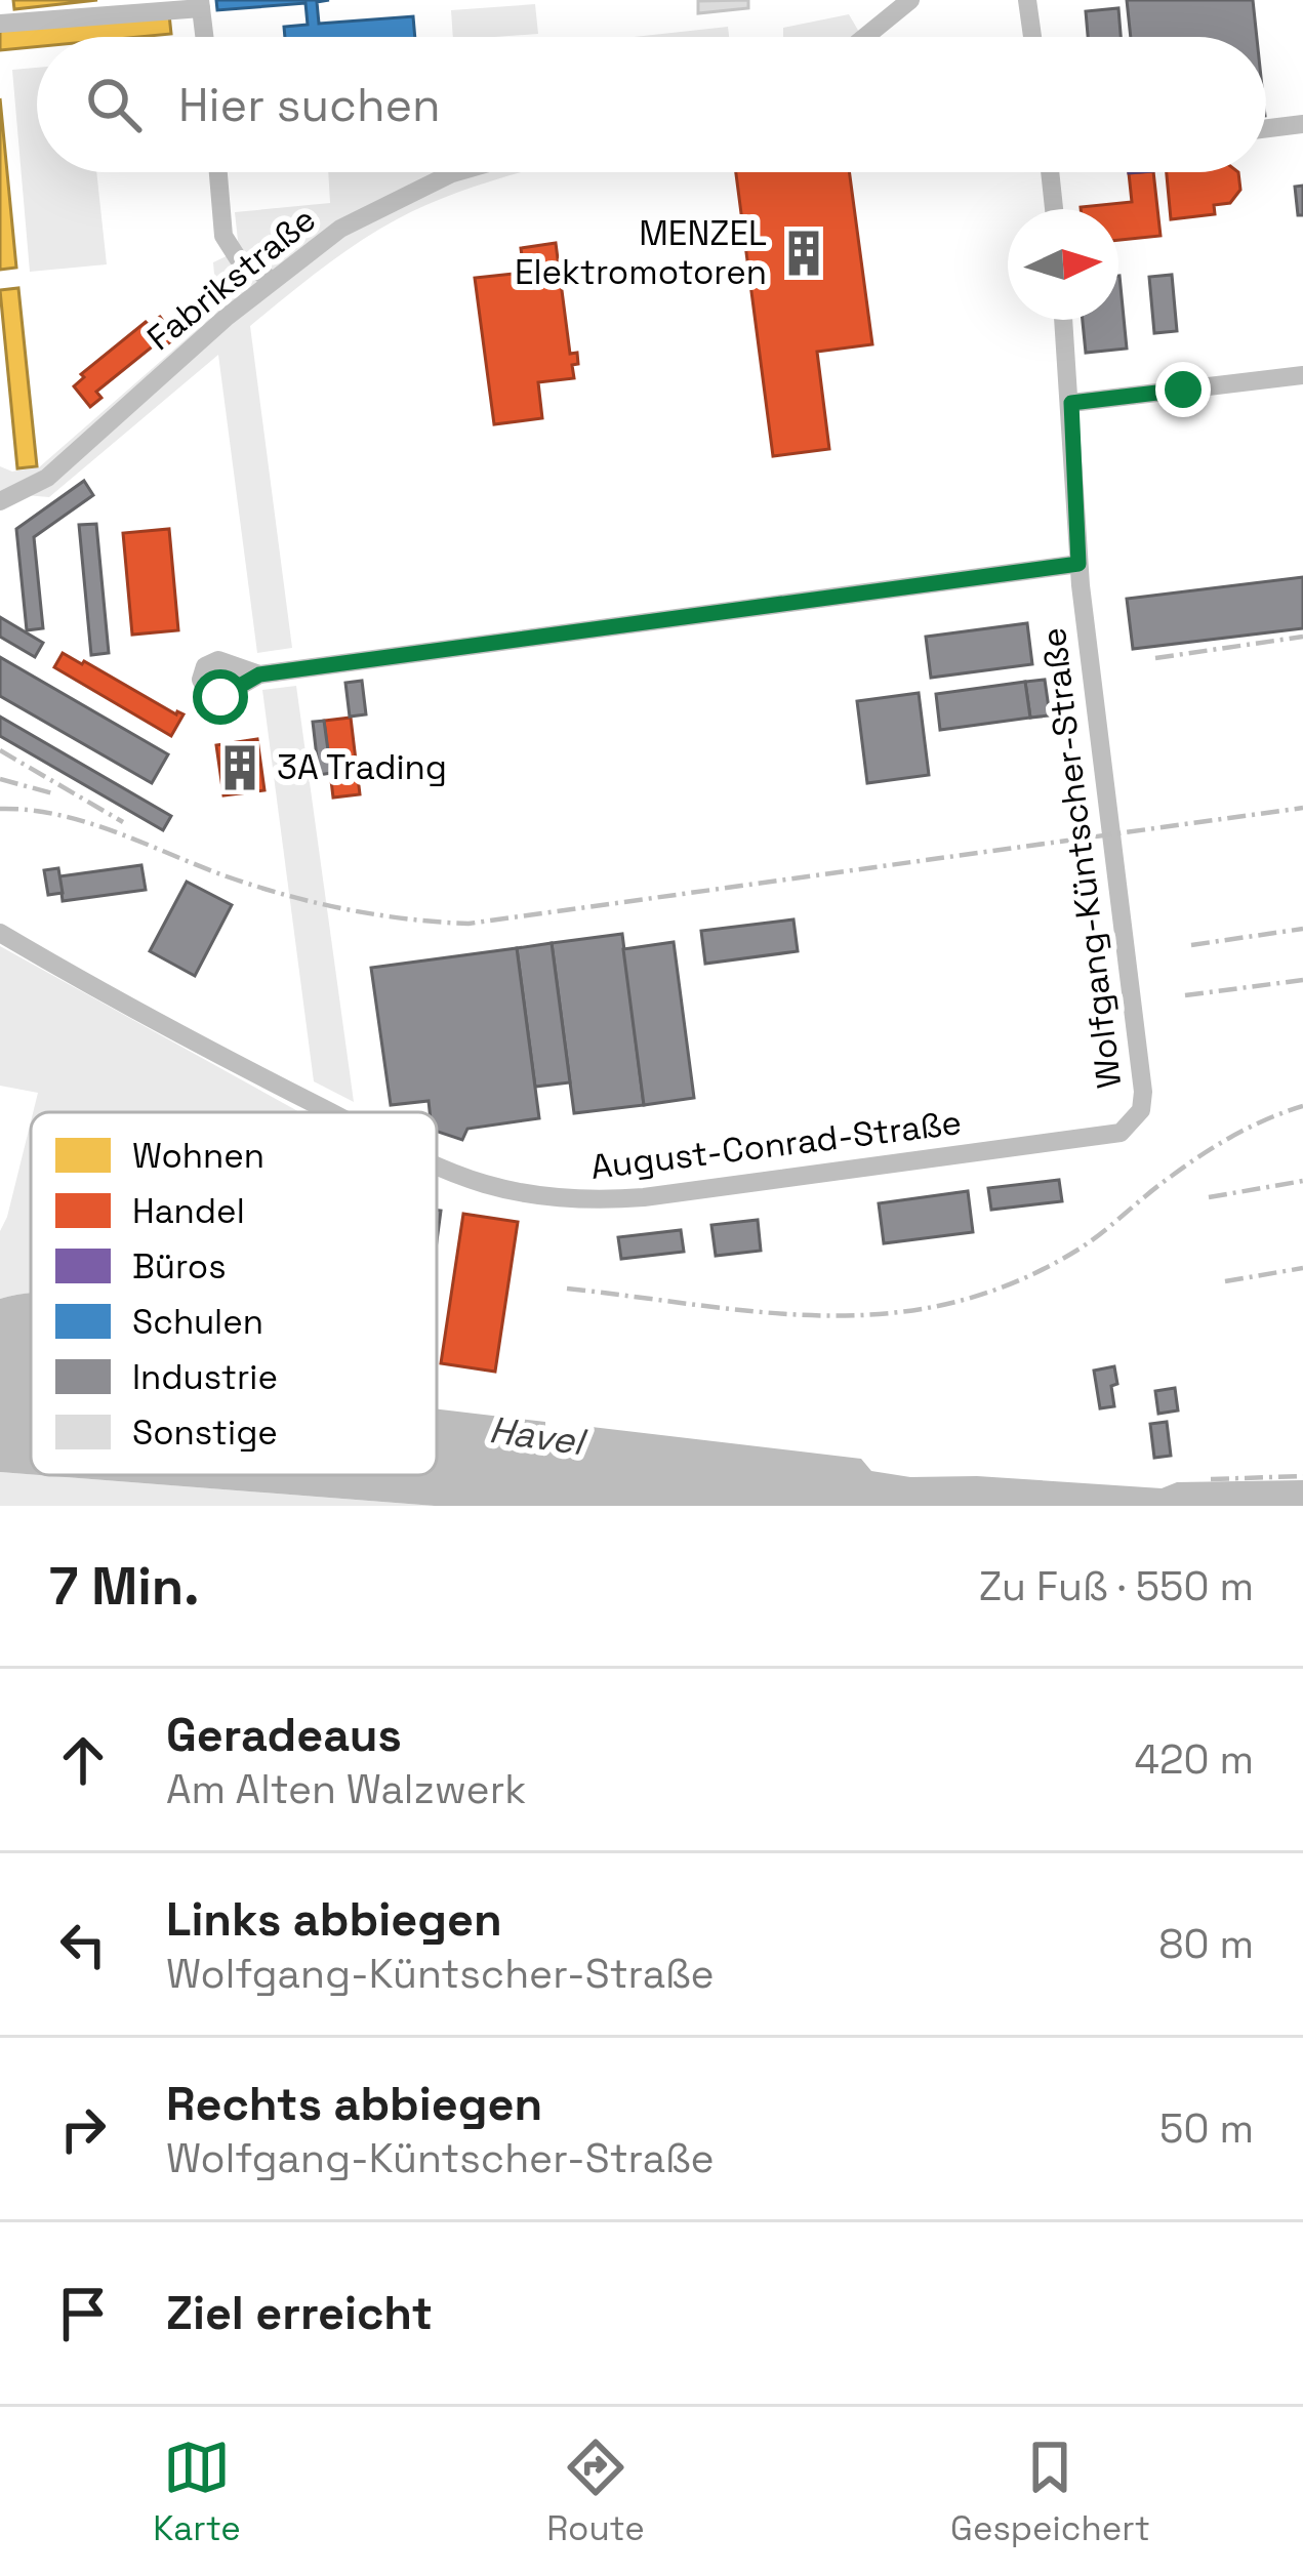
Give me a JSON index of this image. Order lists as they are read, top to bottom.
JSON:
{
  "streets": {
    "street": ["Fabrikstraße", "Wolfgang-Küntscher-Straße", "August-Conrad-Straße"]
  },
  "crossings": [
    ["Wolfgang-Küntscher-Straße", "August-Conrad-Straße"]
  ],
  "water": ["Havel"],
  "places": {
    "building": ["MENZEL Elektromotoren", "3A Trading"]
  },
  "legend": [
    "Wohnen",
    "Handel",
    "Büros",
    "Schulen",
    "Industrie",
    "Sonstige"
  ],
  "north": "right",
  "page": {
    "search": "Hier suchen",
    "heading": ["7 Min.", "Zu Fuß · 550 m"],
    "list": [
      ["Geradeaus", "Am Alten Walzwerk", "420 m"],
      ["Links abbiegen", "Wolfgang-Küntscher-Straße", "80 m"],
      ["Rechts abbiegen", "Wolfgang-Küntscher-Straße", "50 m"],
      "Ziel erreicht"
    ],
    "nav": ["Karte", "Route", "Gespeichert"]
  }
}
